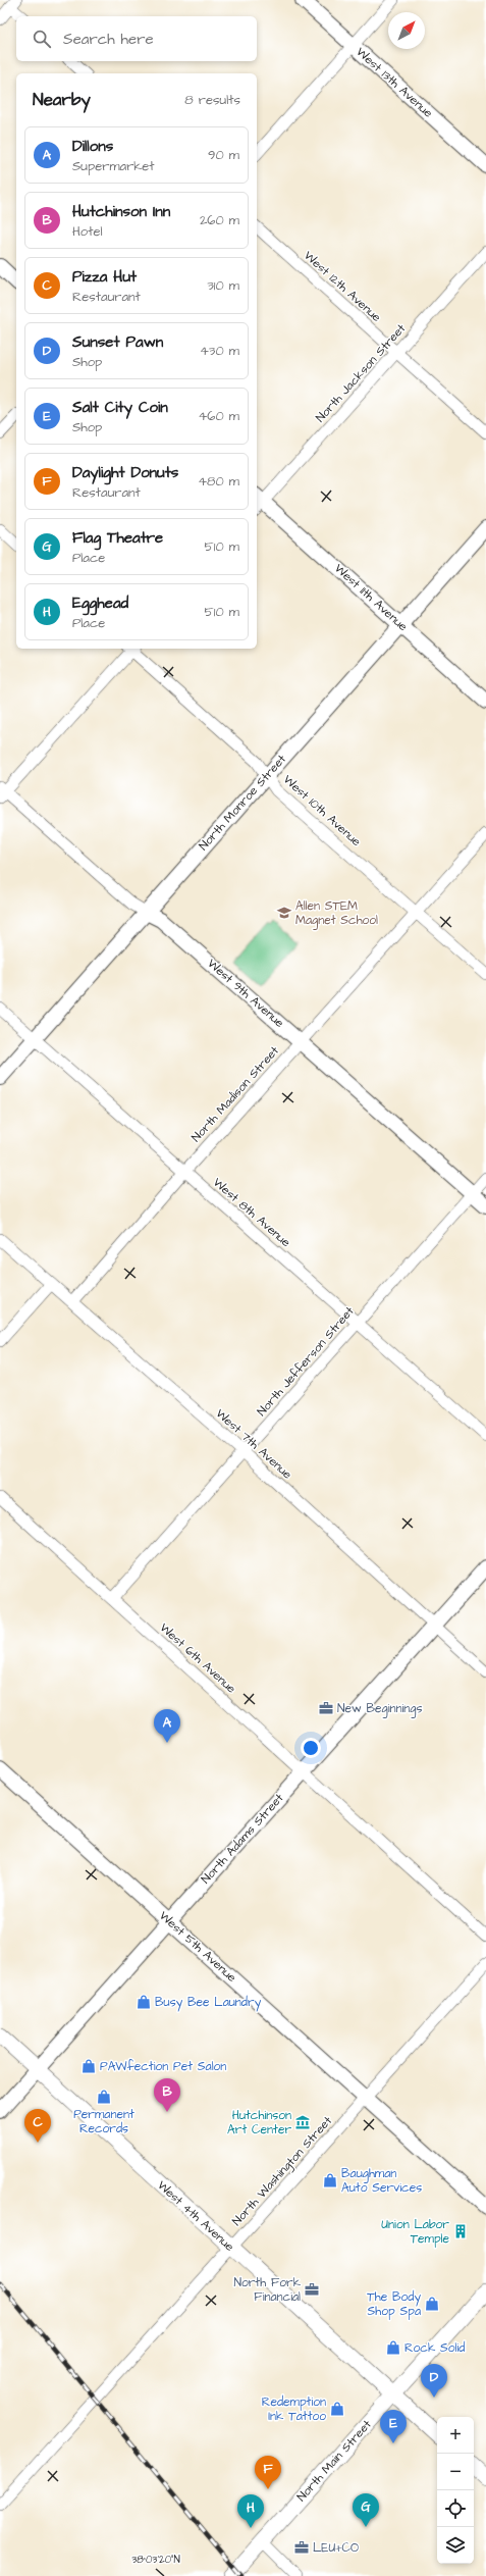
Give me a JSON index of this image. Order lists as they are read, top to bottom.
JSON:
{
  "streets": {
    "main road": ["West 4th Avenue", "North Main Street"],
    "street": [
      "West 13th Avenue",
      "West 12th Avenue",
      "North Jackson Street",
      "West 11th Avenue",
      "North Monroe Street",
      "West 10th Avenue",
      "West 9th Avenue",
      "North Madison Street",
      "West 8th Avenue",
      "North Jefferson Street",
      "West 7th Avenue",
      "West 6th Avenue",
      "North Adams Street",
      "West 5th Avenue",
      "North Washington Street"
    ]
  },
  "crossings": [
    ["West 12th Avenue", "North Jackson Street"],
    ["North Jackson Street", "West 11th Avenue"],
    ["West 11th Avenue", "North Monroe Street"],
    ["North Monroe Street", "West 10th Avenue"],
    ["North Monroe Street", "West 9th Avenue"],
    ["North Monroe Street", "West 8th Avenue"],
    ["West 10th Avenue", "North Madison Street"],
    ["West 9th Avenue", "North Madison Street"],
    ["West 9th Avenue", "North Jefferson Street"],
    ["North Madison Street", "West 8th Avenue"],
    ["North Madison Street", "West 7th Avenue"],
    ["West 8th Avenue", "North Jefferson Street"],
    ["North Jefferson Street", "West 7th Avenue"],
    ["North Jefferson Street", "West 6th Avenue"],
    ["West 7th Avenue", "North Adams Street"],
    ["West 6th Avenue", "North Adams Street"],
    ["North Adams Street", "West 5th Avenue"],
    ["North Adams Street", "West 4th Avenue"],
    ["West 5th Avenue", "North Washington Street"],
    ["North Washington Street", "West 4th Avenue"],
    ["West 4th Avenue", "North Main Street"]
  ],
  "places": {
    "school or university": ["Allen STEM Magnet School"],
    "office": ["New Beginnings", "North Fork Financial", "LEU+CO"],
    "shop": [
      "Busy Bee Laundry",
      "PAWfection Pet Salon",
      "Permanent Records",
      "Baughman Auto Services",
      "The Body Shop Spa",
      "Rock Solid",
      "Redemption Ink Tattoo"
    ],
    "museum": ["Hutchinson Art Center"],
    "building": ["Union Labor Temple"]
  },
  "north": "top right",
  "page": {
    "search": "Search here",
    "heading": ["Nearby", "8 results"],
    "list": [
      {
        "mark": "A",
        "name": "Dillons",
        "note": "Supermarket",
        "value": "90 m"
      },
      {
        "mark": "B",
        "name": "Hutchinson Inn",
        "note": "Hotel",
        "value": "260 m"
      },
      {
        "mark": "C",
        "name": "Pizza Hut",
        "note": "Restaurant",
        "value": "310 m"
      },
      {
        "mark": "D",
        "name": "Sunset Pawn",
        "note": "Shop",
        "value": "430 m"
      },
      {
        "mark": "E",
        "name": "Salt City Coin",
        "note": "Shop",
        "value": "460 m"
      },
      {
        "mark": "F",
        "name": "Daylight Donuts",
        "note": "Restaurant",
        "value": "480 m"
      },
      {
        "mark": "G",
        "name": "Flag Theatre",
        "note": "Place",
        "value": "510 m"
      },
      {
        "mark": "H",
        "name": "Egghead",
        "note": "Place",
        "value": "510 m"
      }
    ],
    "pins": [
      "A",
      "B",
      "C",
      "D",
      "E",
      "F",
      "G",
      "H"
    ],
    "map_buttons": ["+", "−"]
  },
  "coordinates": ["38°03'20\"N"]
}
